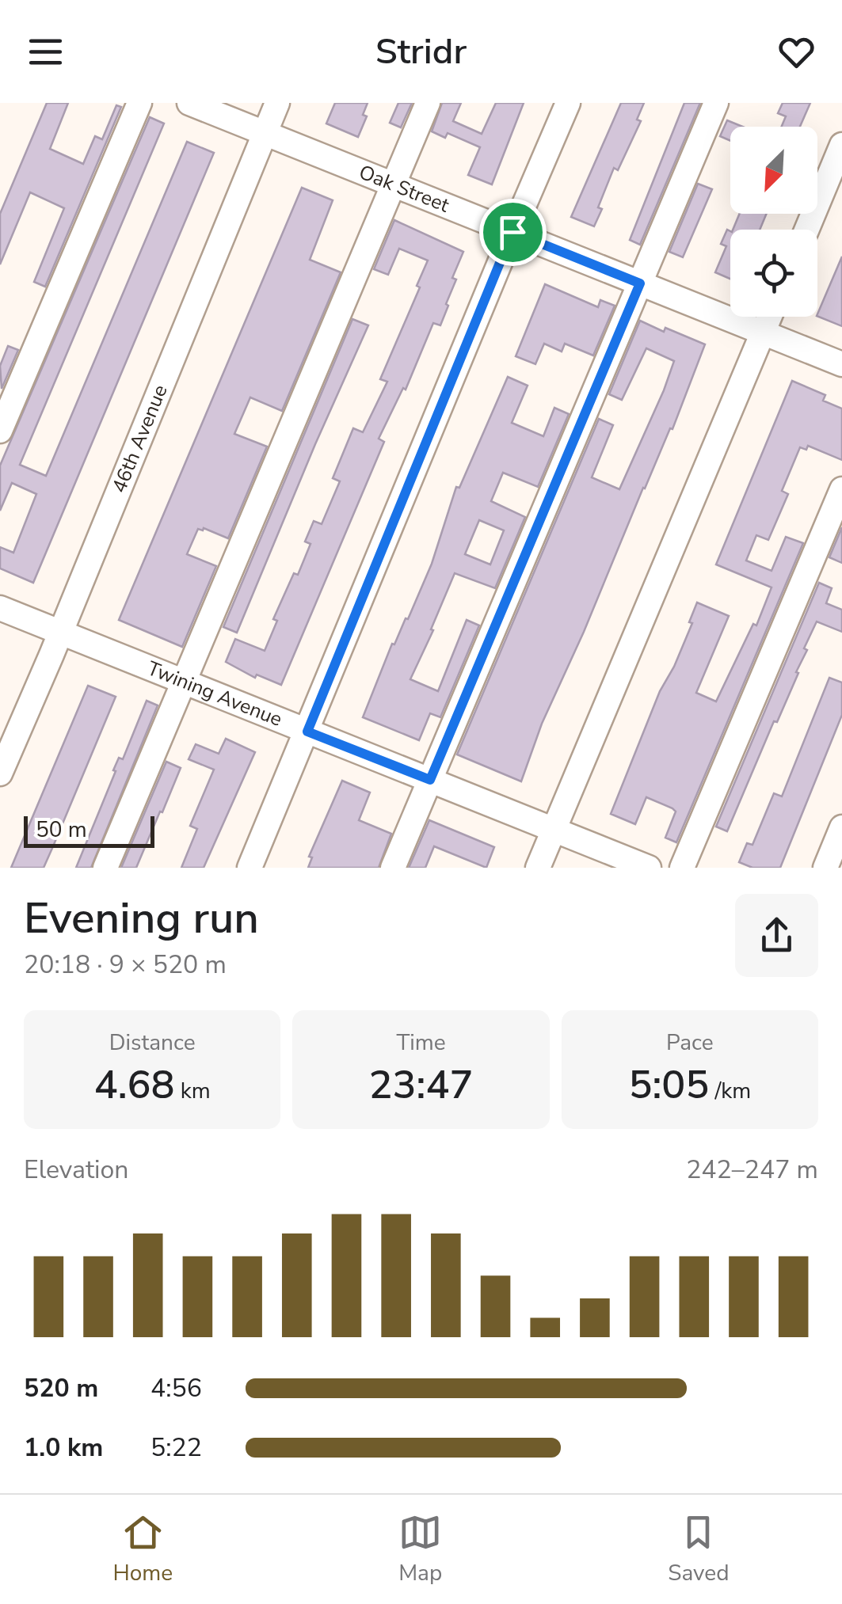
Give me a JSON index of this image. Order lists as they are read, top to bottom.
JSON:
{
  "streets": {
    "street": ["Oak Street", "46th Avenue", "Twining Avenue"]
  },
  "crossings": [
    ["Oak Street", "46th Avenue"],
    ["46th Avenue", "Twining Avenue"]
  ],
  "scale_bar": "50 m",
  "north": "bottom left",
  "page": {
    "header": "Stridr",
    "scale": "50 m",
    "heading": ["Evening run", "20:18 · 9 × 520 m"],
    "stats": [
      ["Distance", "4.68 km"],
      ["Time", "23:47"],
      ["Pace", "5:05 /km"]
    ],
    "chart": ["Elevation", "242–247 m"],
    "list": [
      {
        "name": "520 m",
        "note": "4:56"
      },
      {
        "name": "1.0 km",
        "note": "5:22"
      }
    ],
    "tabs": ["Home", "Map", "Saved"]
  }
}
